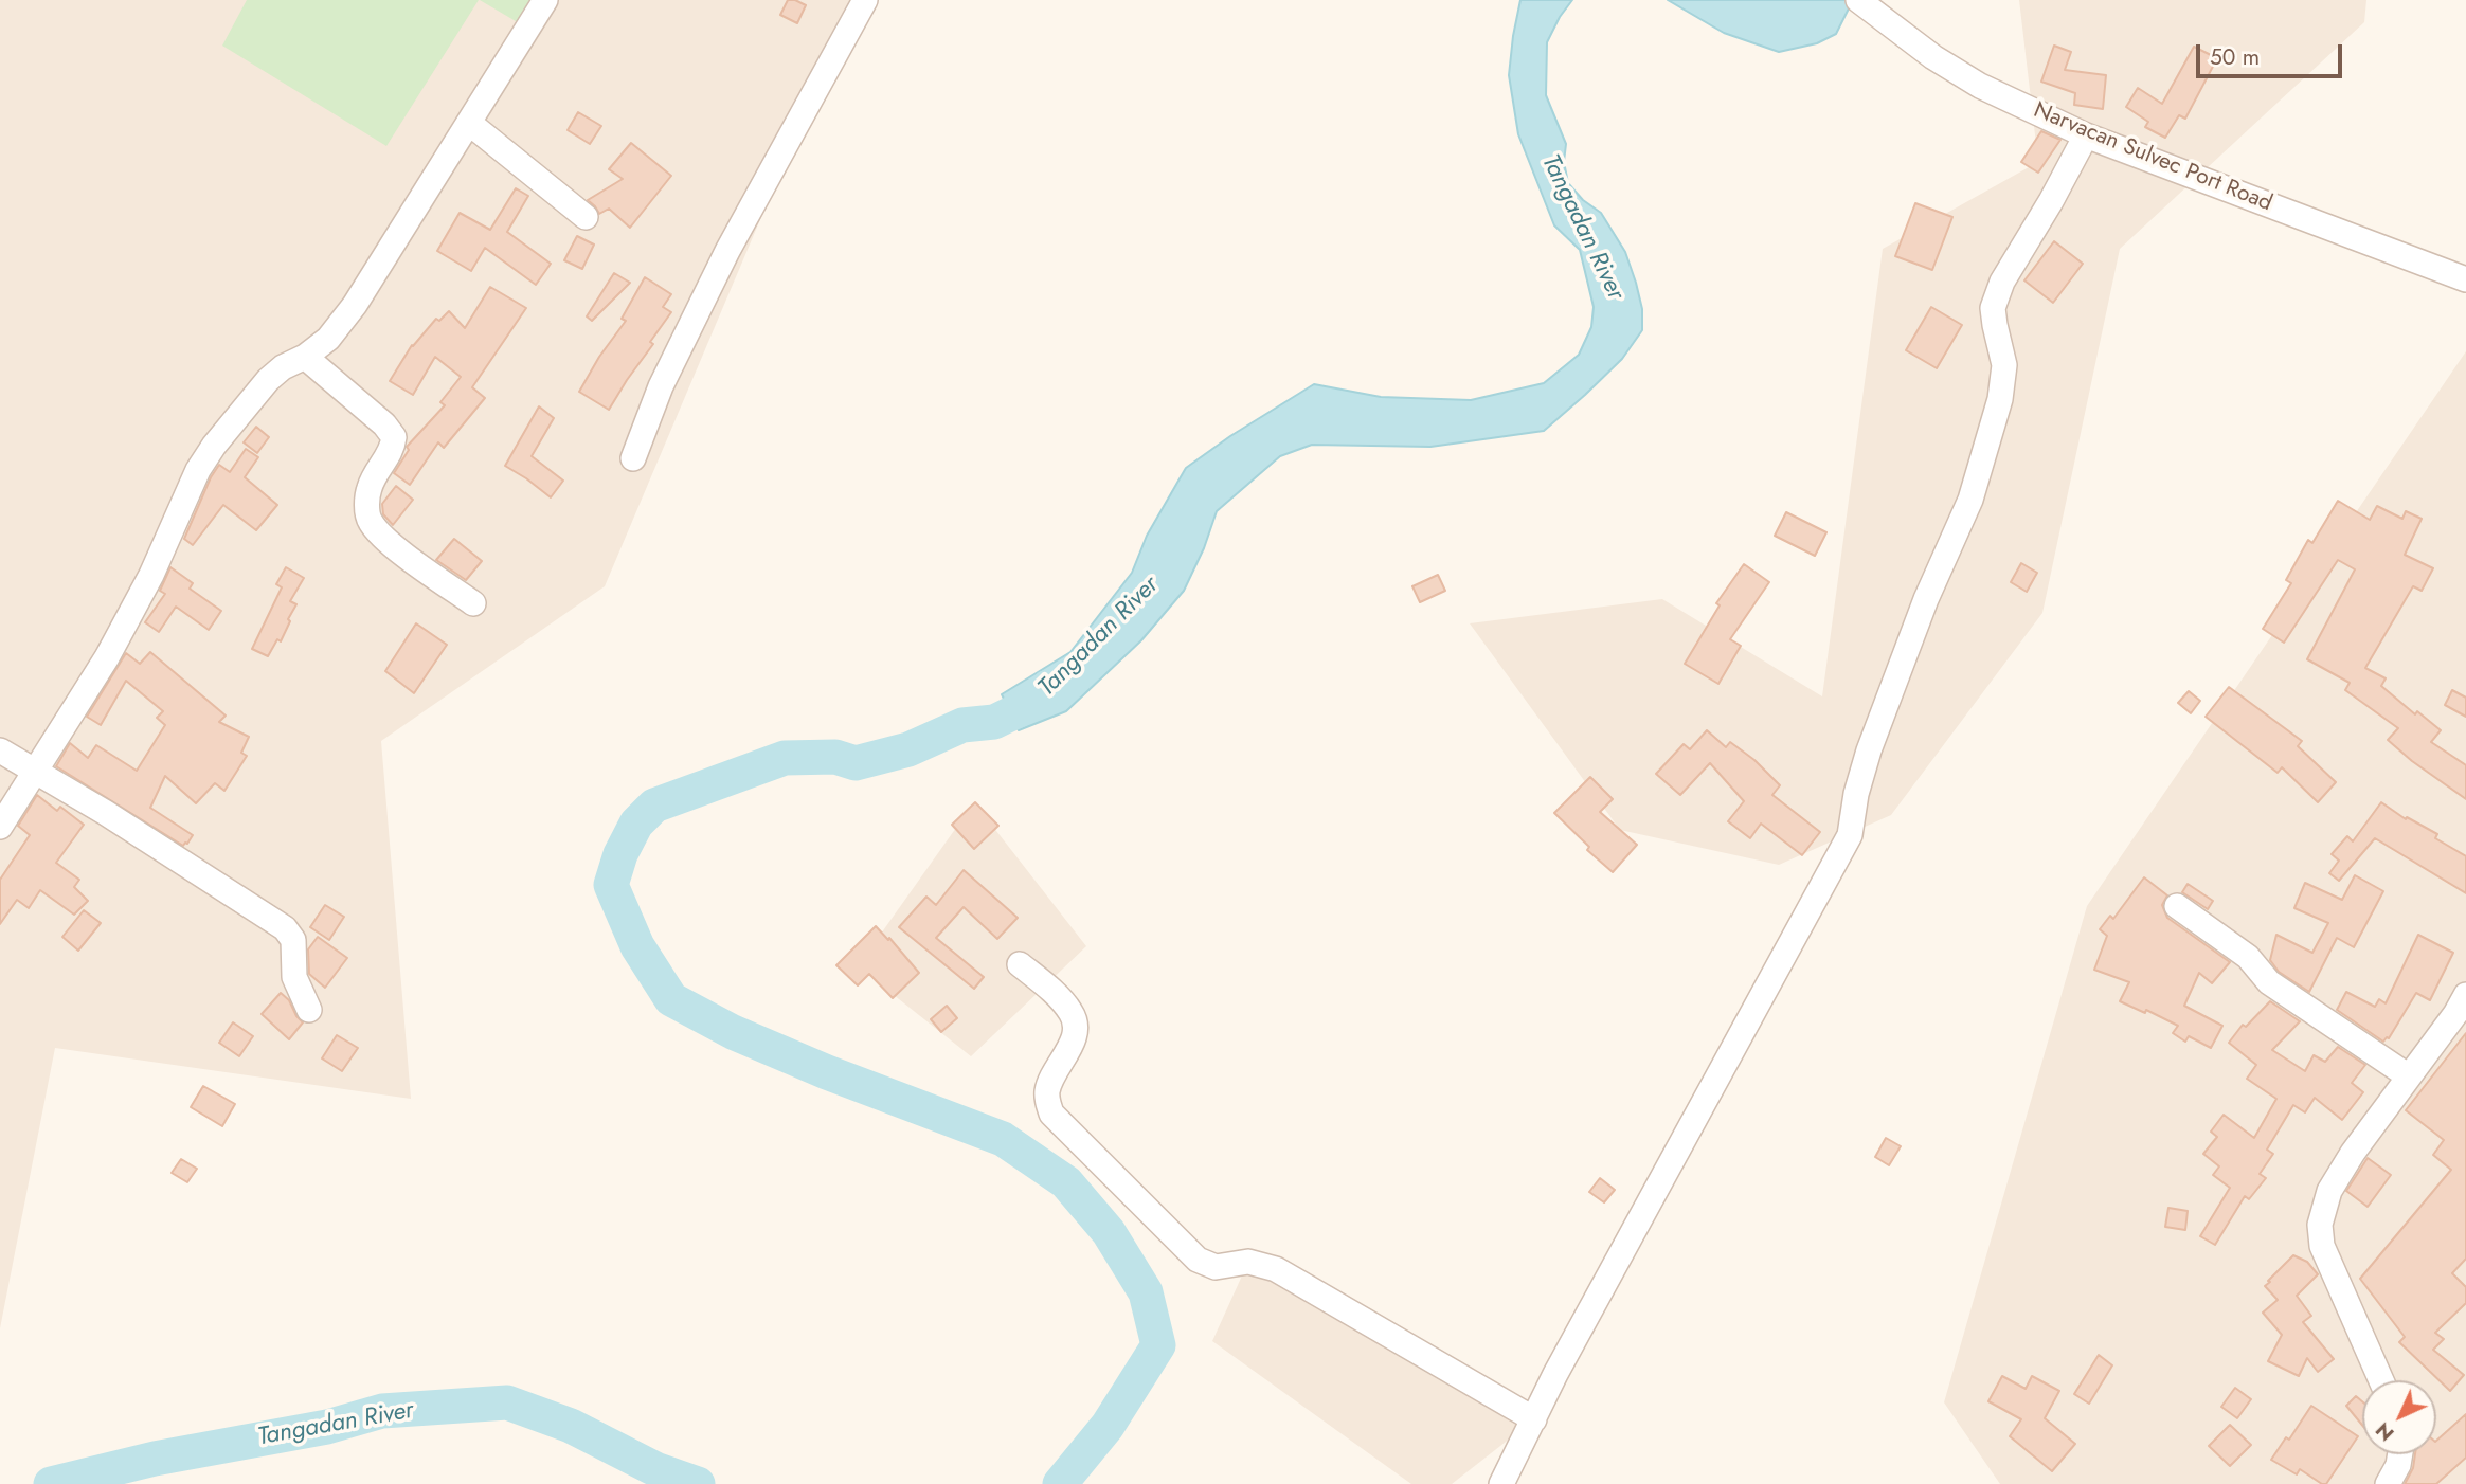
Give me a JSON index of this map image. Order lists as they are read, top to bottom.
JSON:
{
  "streets": {
    "street": ["Narvacan Sulvec Port Road"]
  },
  "water": ["Tangadan River"],
  "scale_bar": "50 m",
  "north": "bottom left"
}
